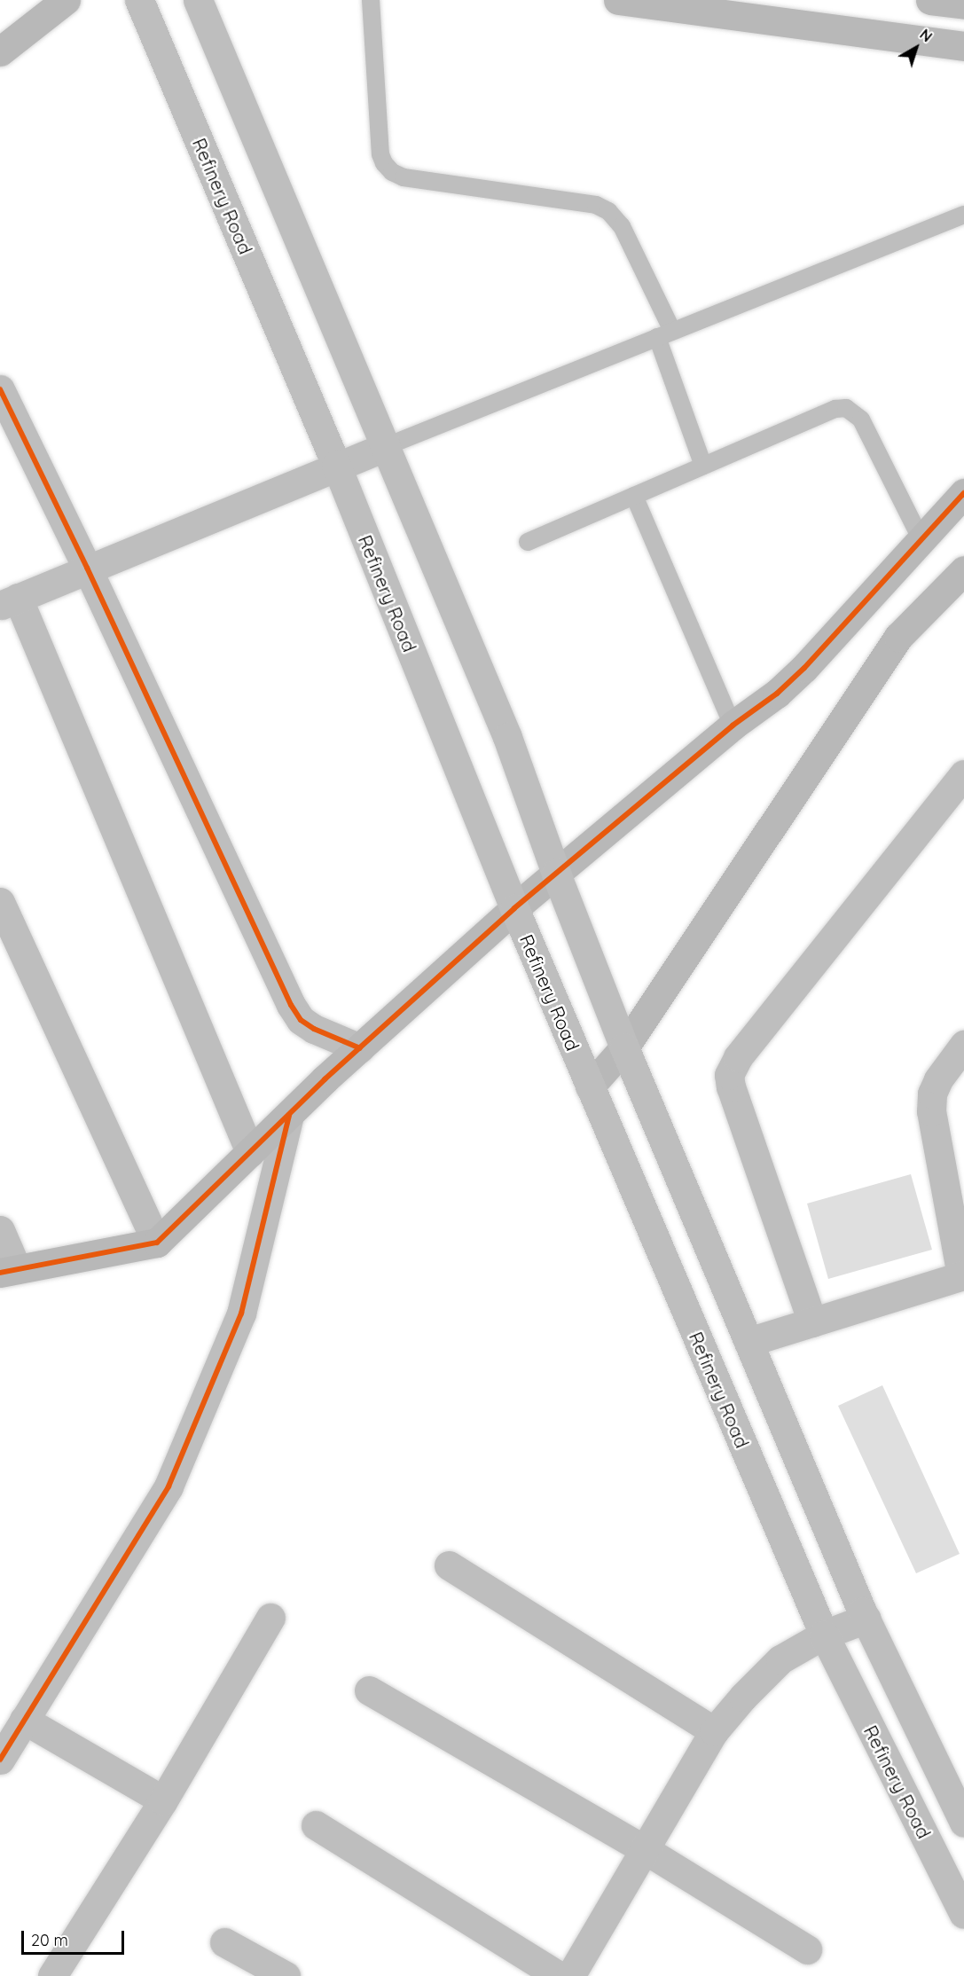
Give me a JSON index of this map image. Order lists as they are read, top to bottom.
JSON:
{
  "streets": {
    "street": ["Refinery Road"]
  },
  "scale_bar": "20 m",
  "north": "top right"
}
